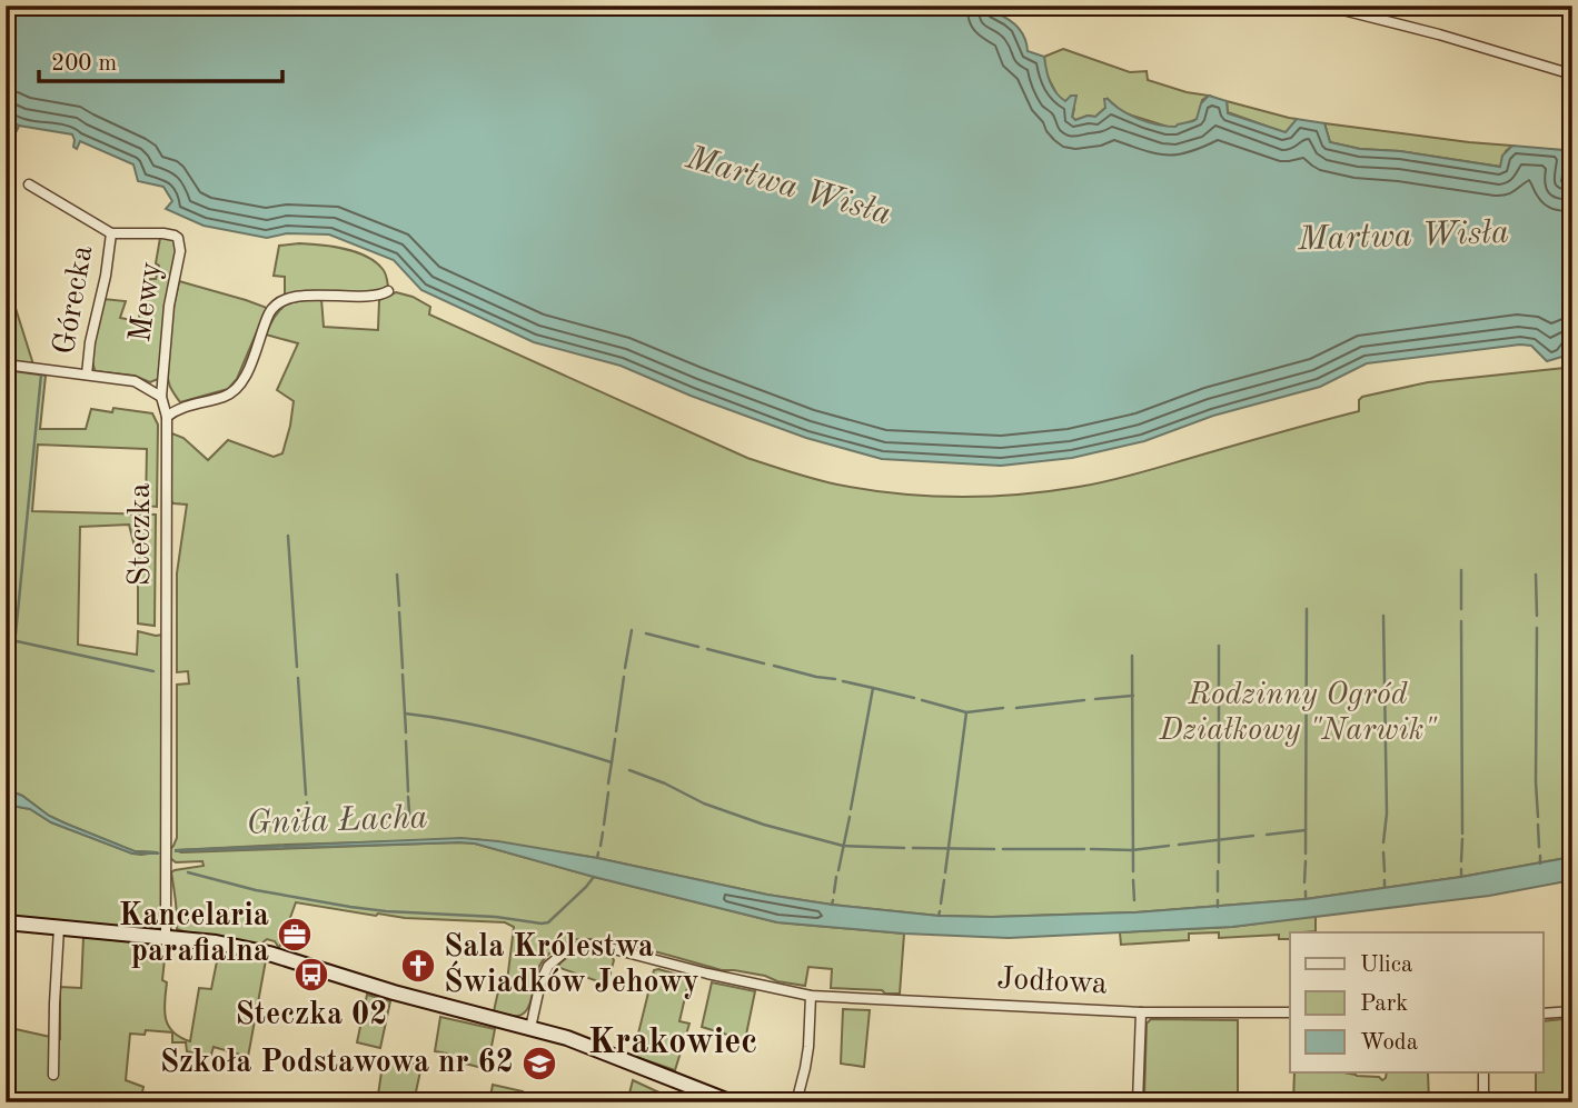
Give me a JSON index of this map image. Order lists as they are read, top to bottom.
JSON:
{
  "streets": {
    "street": [
      "Górecka",
      "Mewy",
      "Steczka",
      "Jodłowa"
    ]
  },
  "crossings": [
    ["Górecka", "Mewy"]
  ],
  "districts": ["Krakowiec"],
  "water": ["Martwa Wisła", "Gniła Łacha"],
  "parks": ["Rodzinny Ogród Działkowy \"Narwik\""],
  "places": {
    "office": ["Kancelaria parafialna"],
    "church": ["Sala Królestwa Świadków Jehowy"],
    "bus stop": ["Steczka 02"],
    "school or university": ["Szkoła Podstawowa nr 62"]
  },
  "legend": ["Ulica", "Park", "Woda"],
  "scale_bar": "200 m"
}
